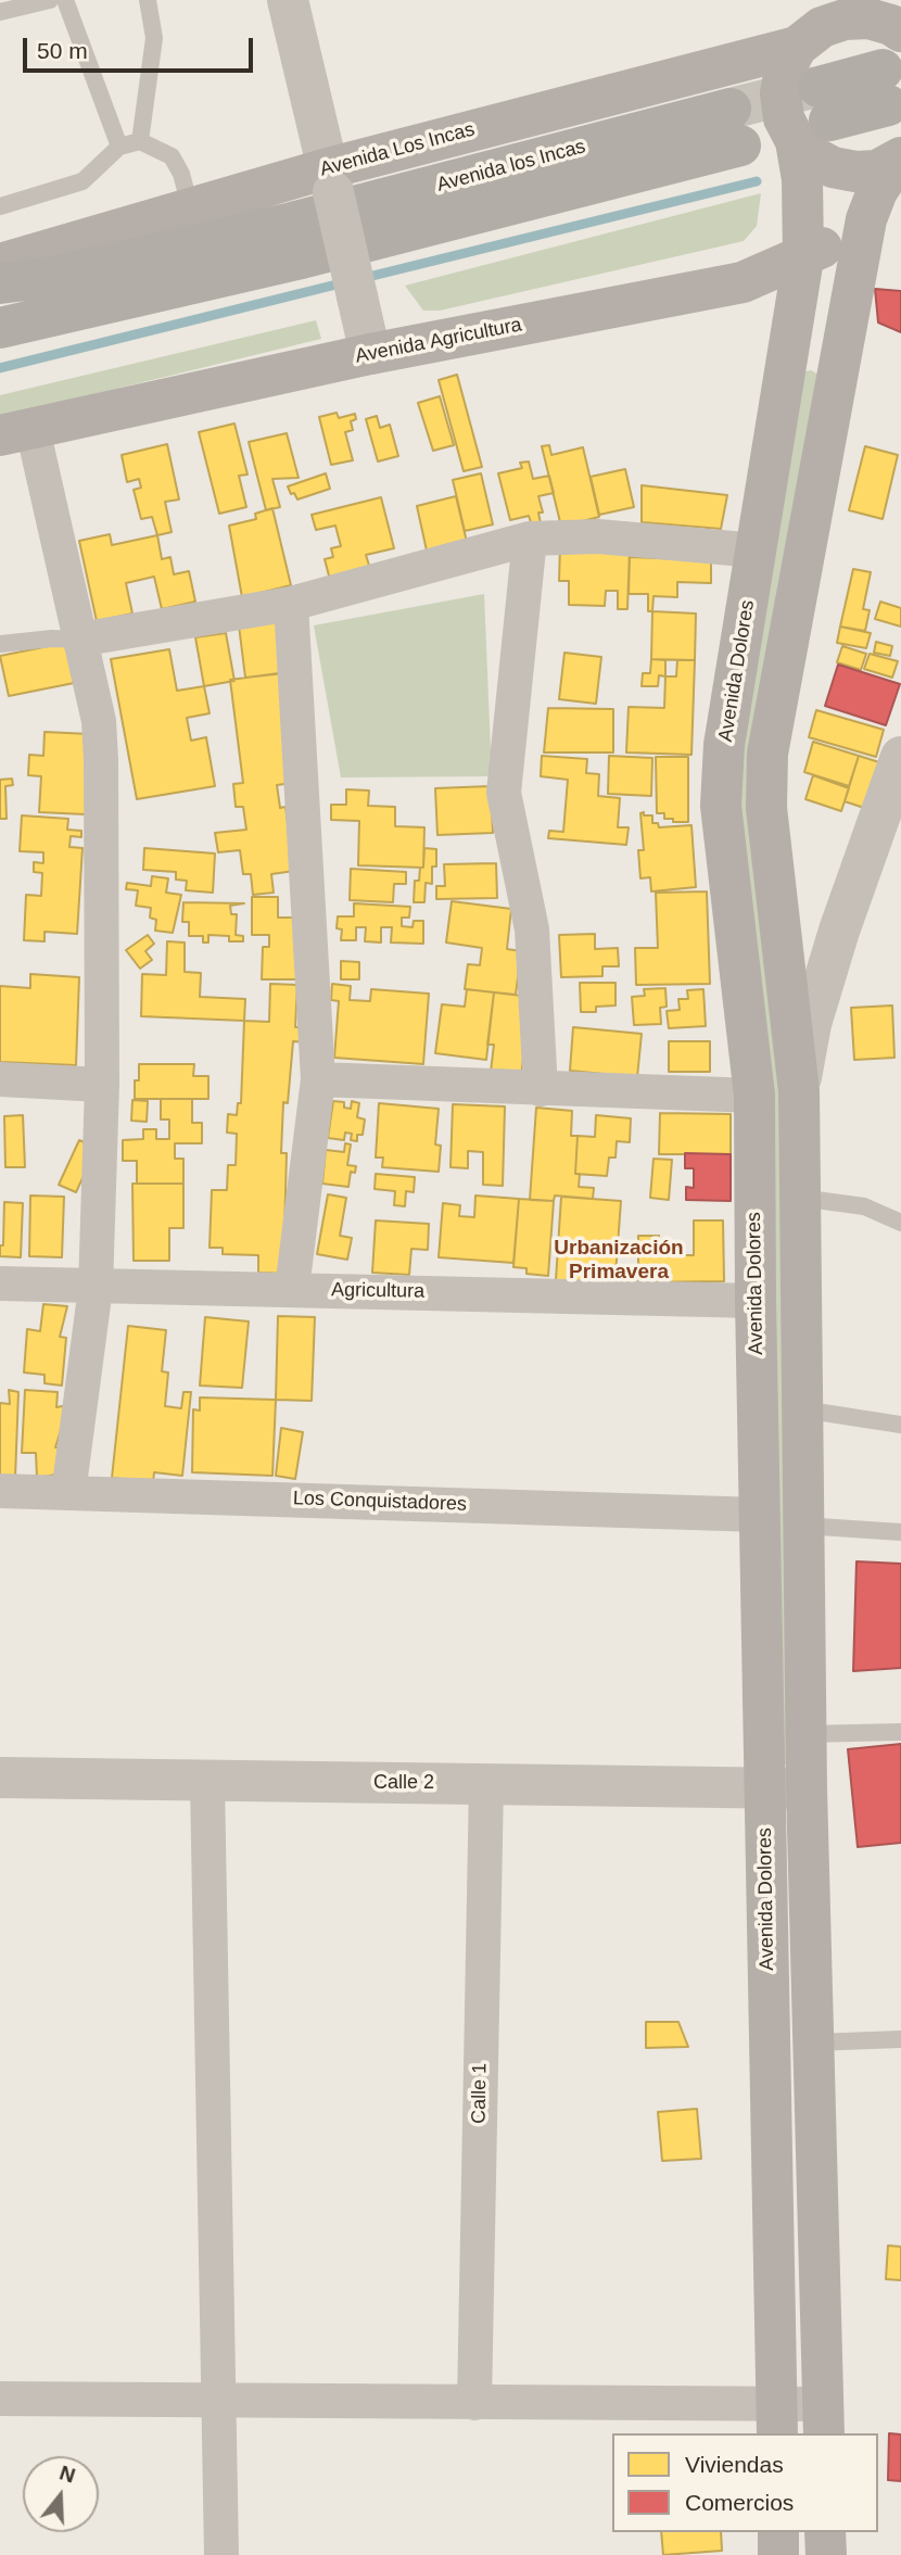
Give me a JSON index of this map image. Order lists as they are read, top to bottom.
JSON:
{
  "streets": {
    "main road": [
      "Avenida Los Incas",
      "Avenida los Incas",
      "Avenida Agricultura",
      "Avenida Dolores"
    ],
    "street": [
      "Agricultura",
      "Los Conquistadores",
      "Calle 2",
      "Calle 1"
    ]
  },
  "crossings": [
    ["Avenida Los Incas", "Avenida los Incas"],
    ["Avenida Los Incas", "Avenida Dolores"],
    ["Avenida Agricultura", "Avenida Dolores"],
    ["Avenida Dolores", "Agricultura"],
    ["Avenida Dolores", "Los Conquistadores"],
    ["Avenida Dolores", "Calle 2"],
    ["Calle 2", "Calle 1"]
  ],
  "districts": ["Urbanización Primavera"],
  "legend": ["Viviendas", "Comercios"],
  "scale_bar": "50 m",
  "north": "top"
}
